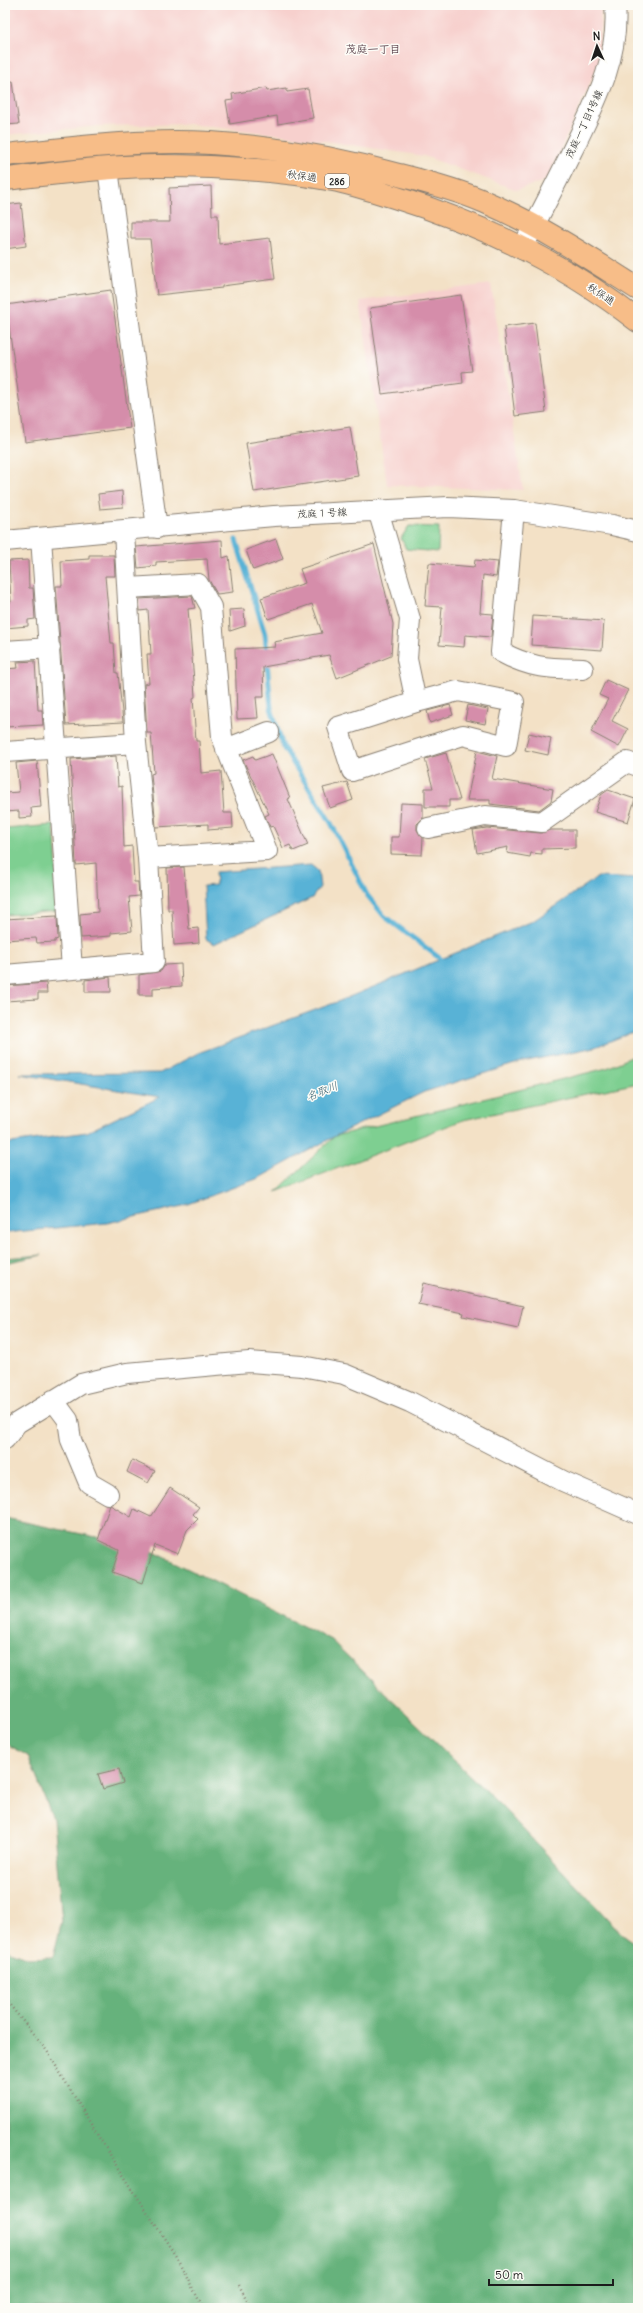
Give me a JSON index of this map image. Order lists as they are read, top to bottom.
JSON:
{
  "streets": {
    "highway": ["秋保通", "286"],
    "street": ["茂庭一丁目1号線", "茂庭１号線"]
  },
  "crossings": [
    ["茂庭一丁目1号線", "秋保通"],
    ["茂庭一丁目1号線", "286"]
  ],
  "districts": ["茂庭一丁目"],
  "water": ["名取川"],
  "scale_bar": "50 m",
  "north": "top"
}
